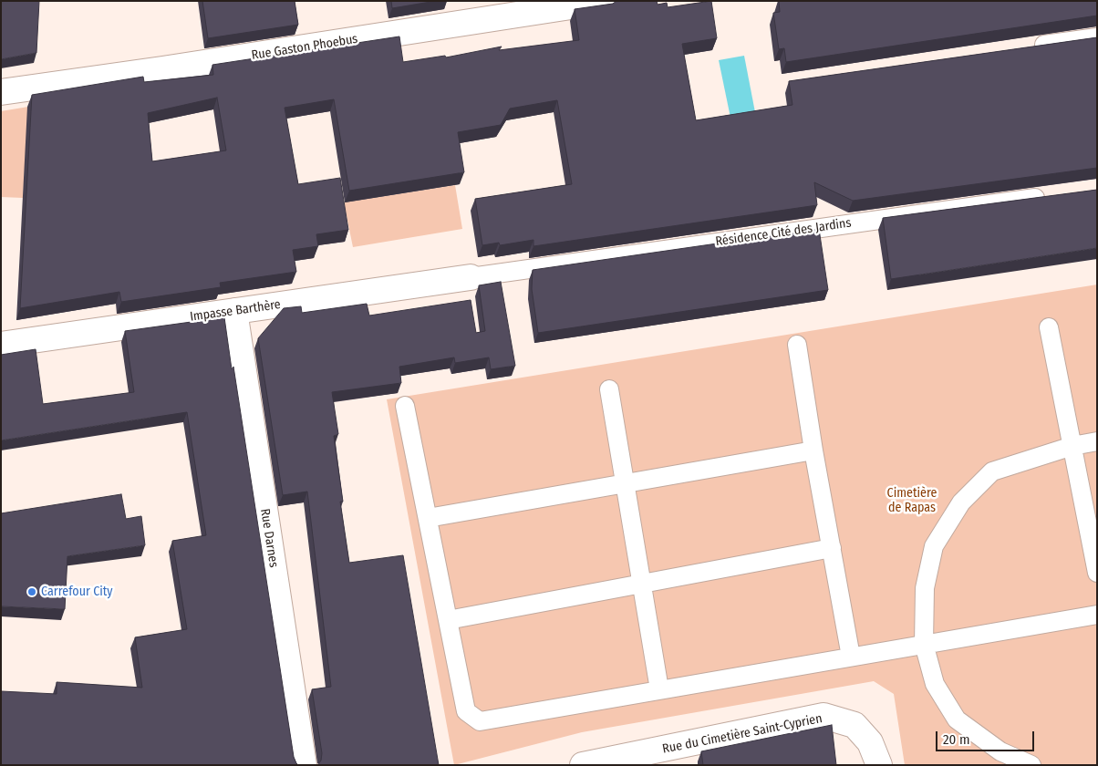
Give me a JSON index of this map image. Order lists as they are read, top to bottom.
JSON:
{
  "streets": {
    "street": [
      "Rue Gaston Phoebus",
      "Impasse Barthère",
      "Rue Darnes",
      "Rue du Cimetière Saint-Cyprien"
    ],
    "lane": ["Résidence Cité des Jardins"]
  },
  "crossings": [
    ["Résidence Cité des Jardins", "Impasse Barthère"],
    ["Impasse Barthère", "Rue Darnes"]
  ],
  "parks": ["Cimetière de Rapas"],
  "places": ["Carrefour City"],
  "scale_bar": "20 m"
}
